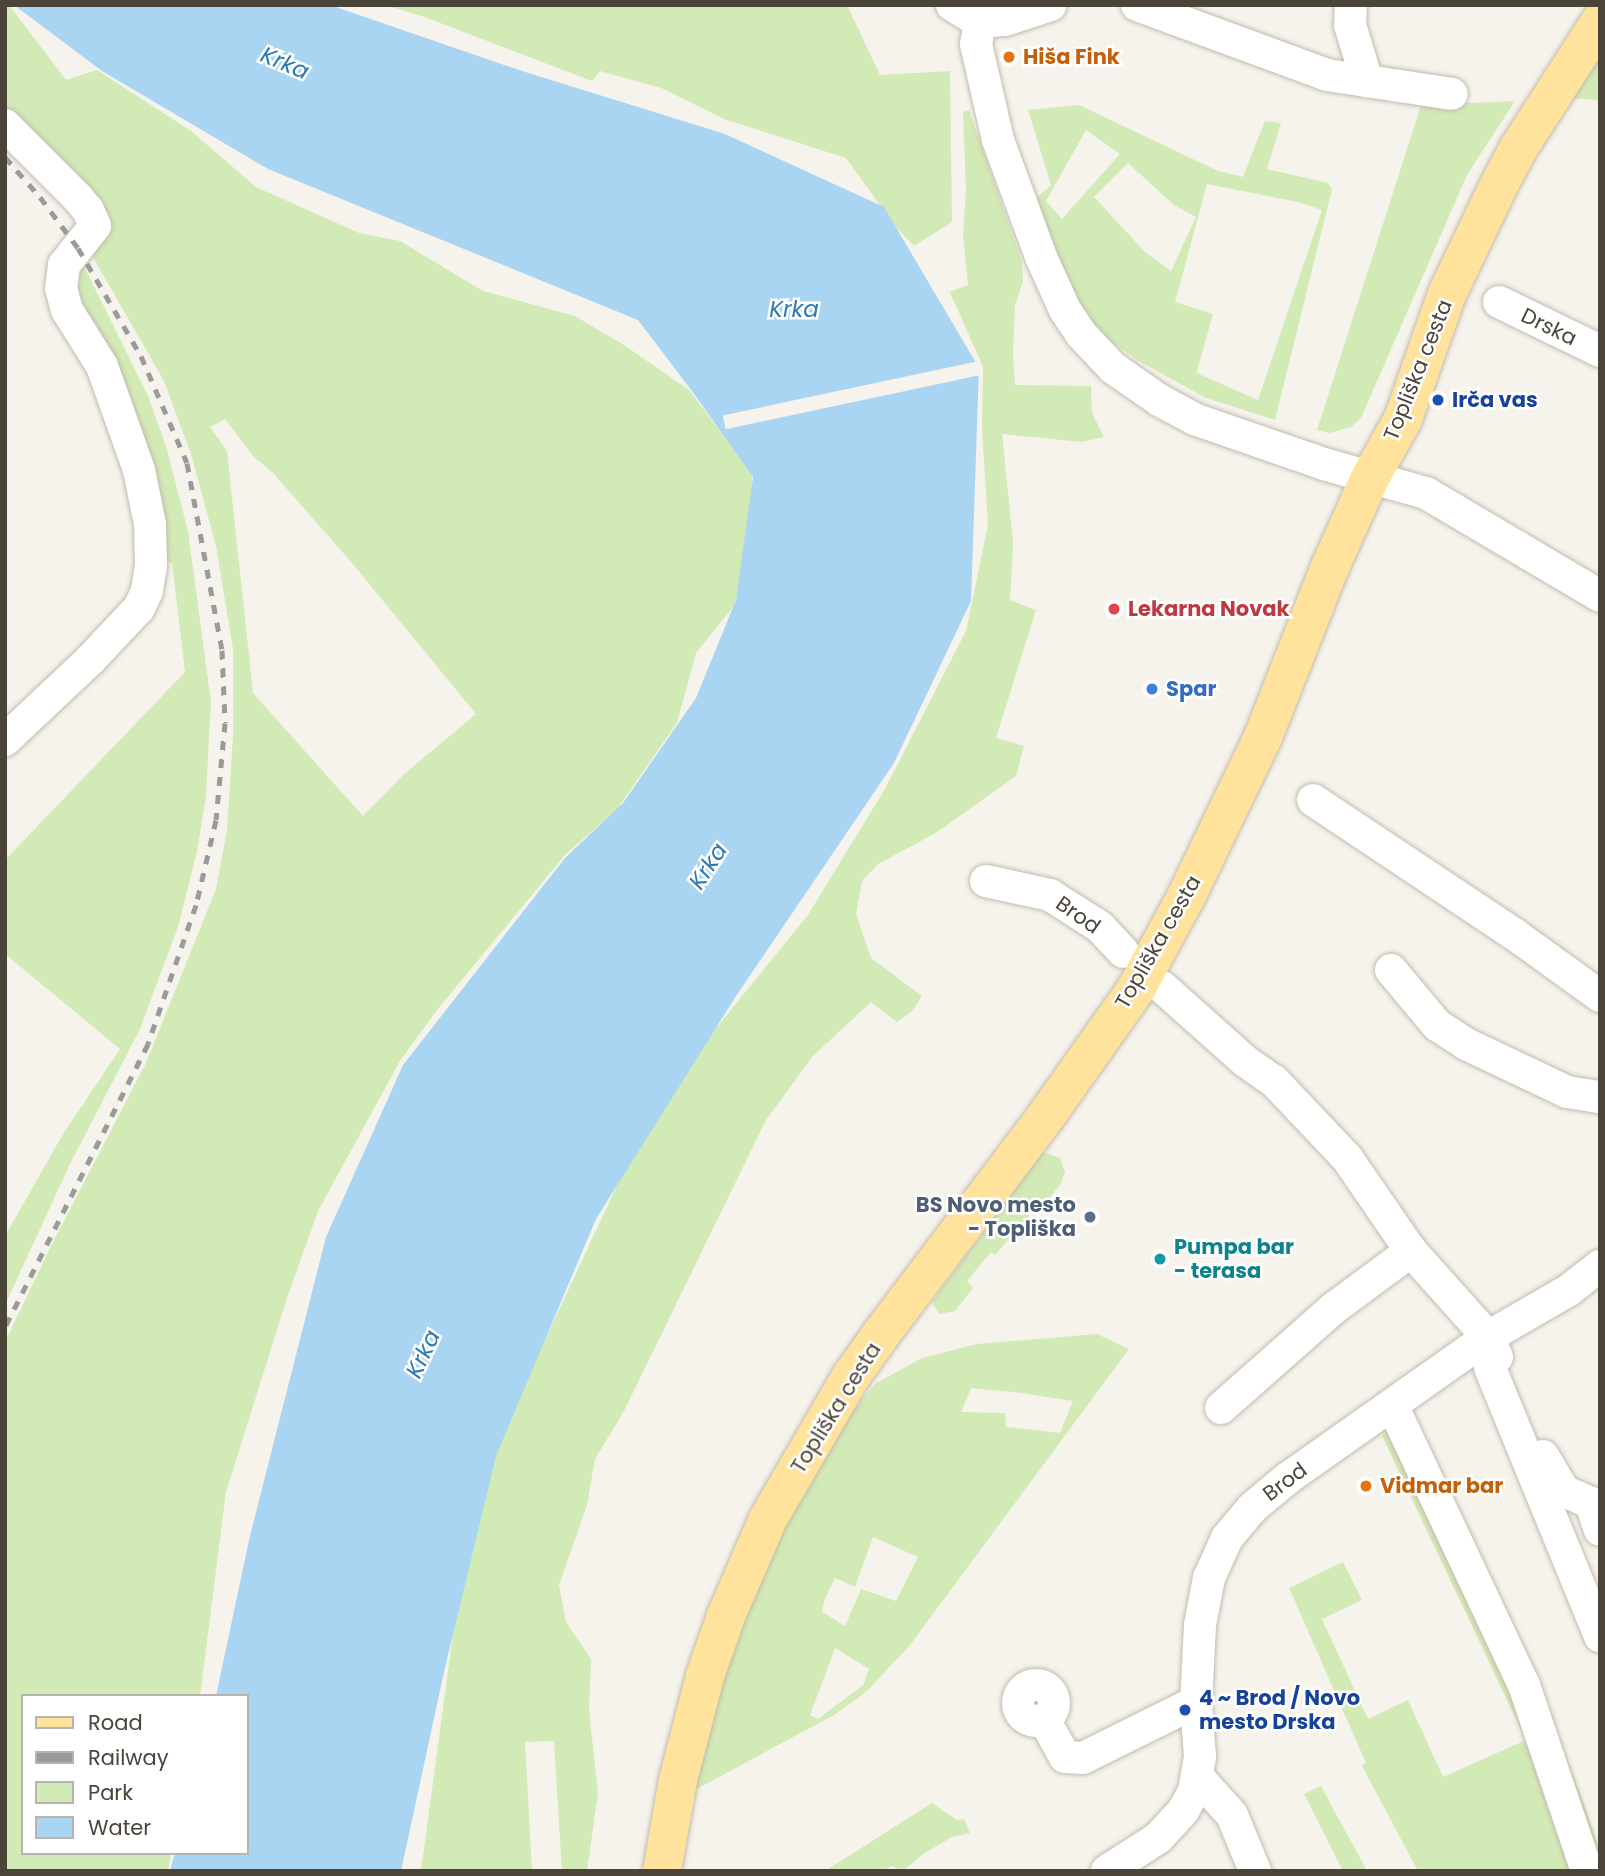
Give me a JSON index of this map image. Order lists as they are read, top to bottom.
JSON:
{
  "streets": {
    "main road": ["Topliška cesta"],
    "street": ["Drska", "Brod"]
  },
  "water": ["Krka"],
  "places": [
    "Hiša Fink",
    "Irča vas",
    "Lekarna Novak",
    "Spar",
    "BS Novo mesto - Topliška",
    "Pumpa bar - terasa",
    "Vidmar bar",
    "4 ~ Brod / Novo mesto Drska"
  ],
  "legend": [
    "Road",
    "Railway",
    "Park",
    "Water"
  ]
}
